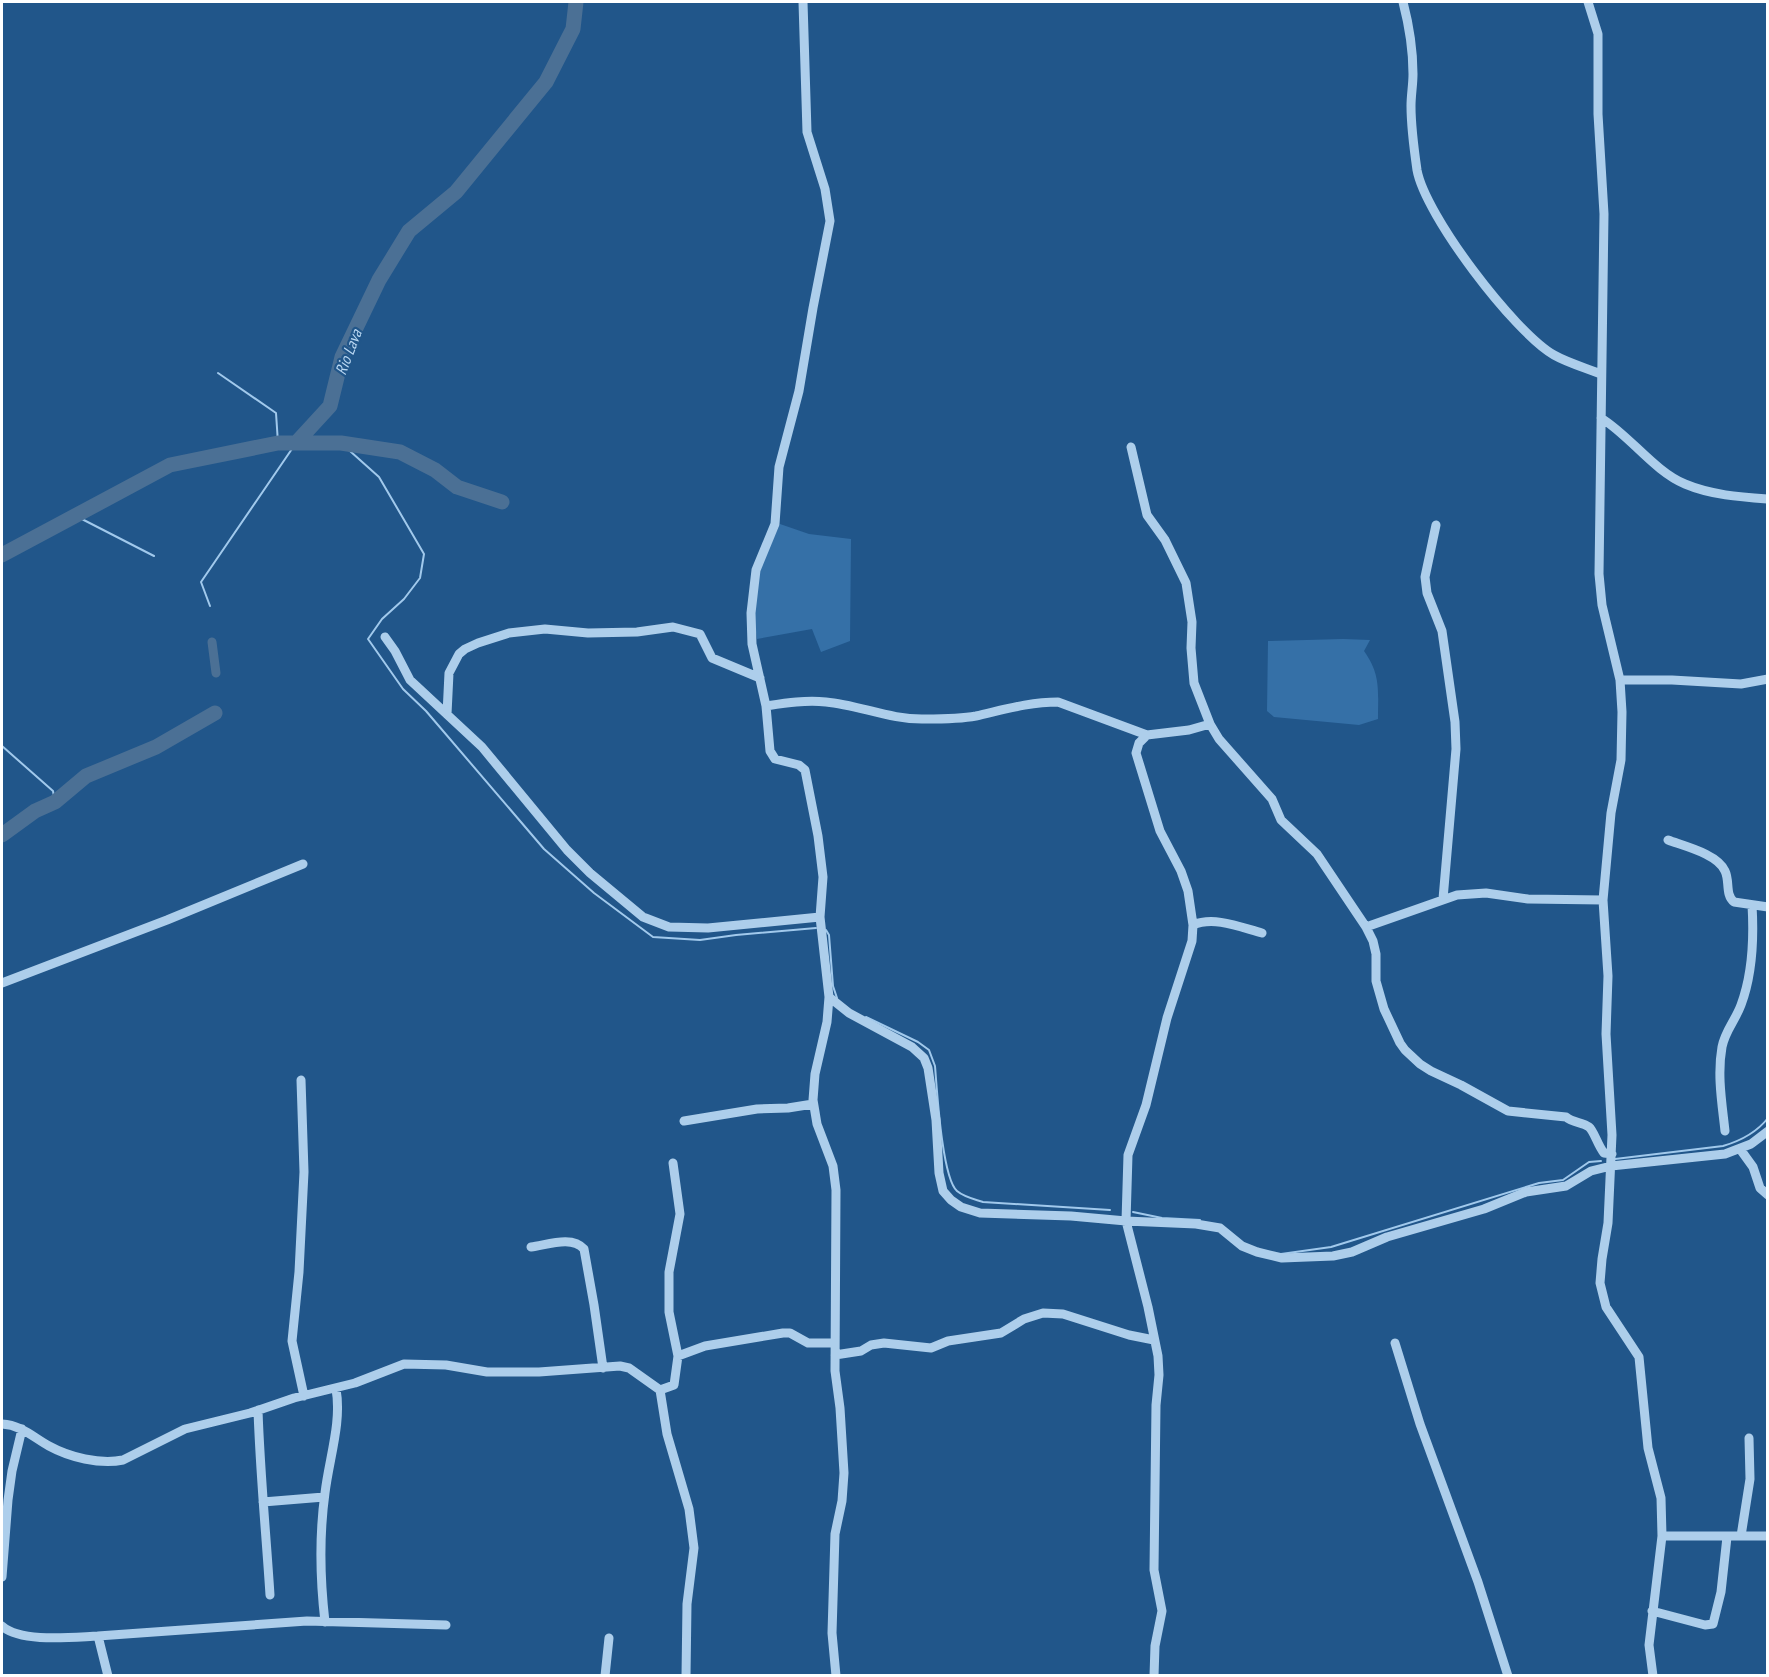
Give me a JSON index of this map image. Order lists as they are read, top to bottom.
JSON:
{
  "water": ["Rio Lava"]
}
